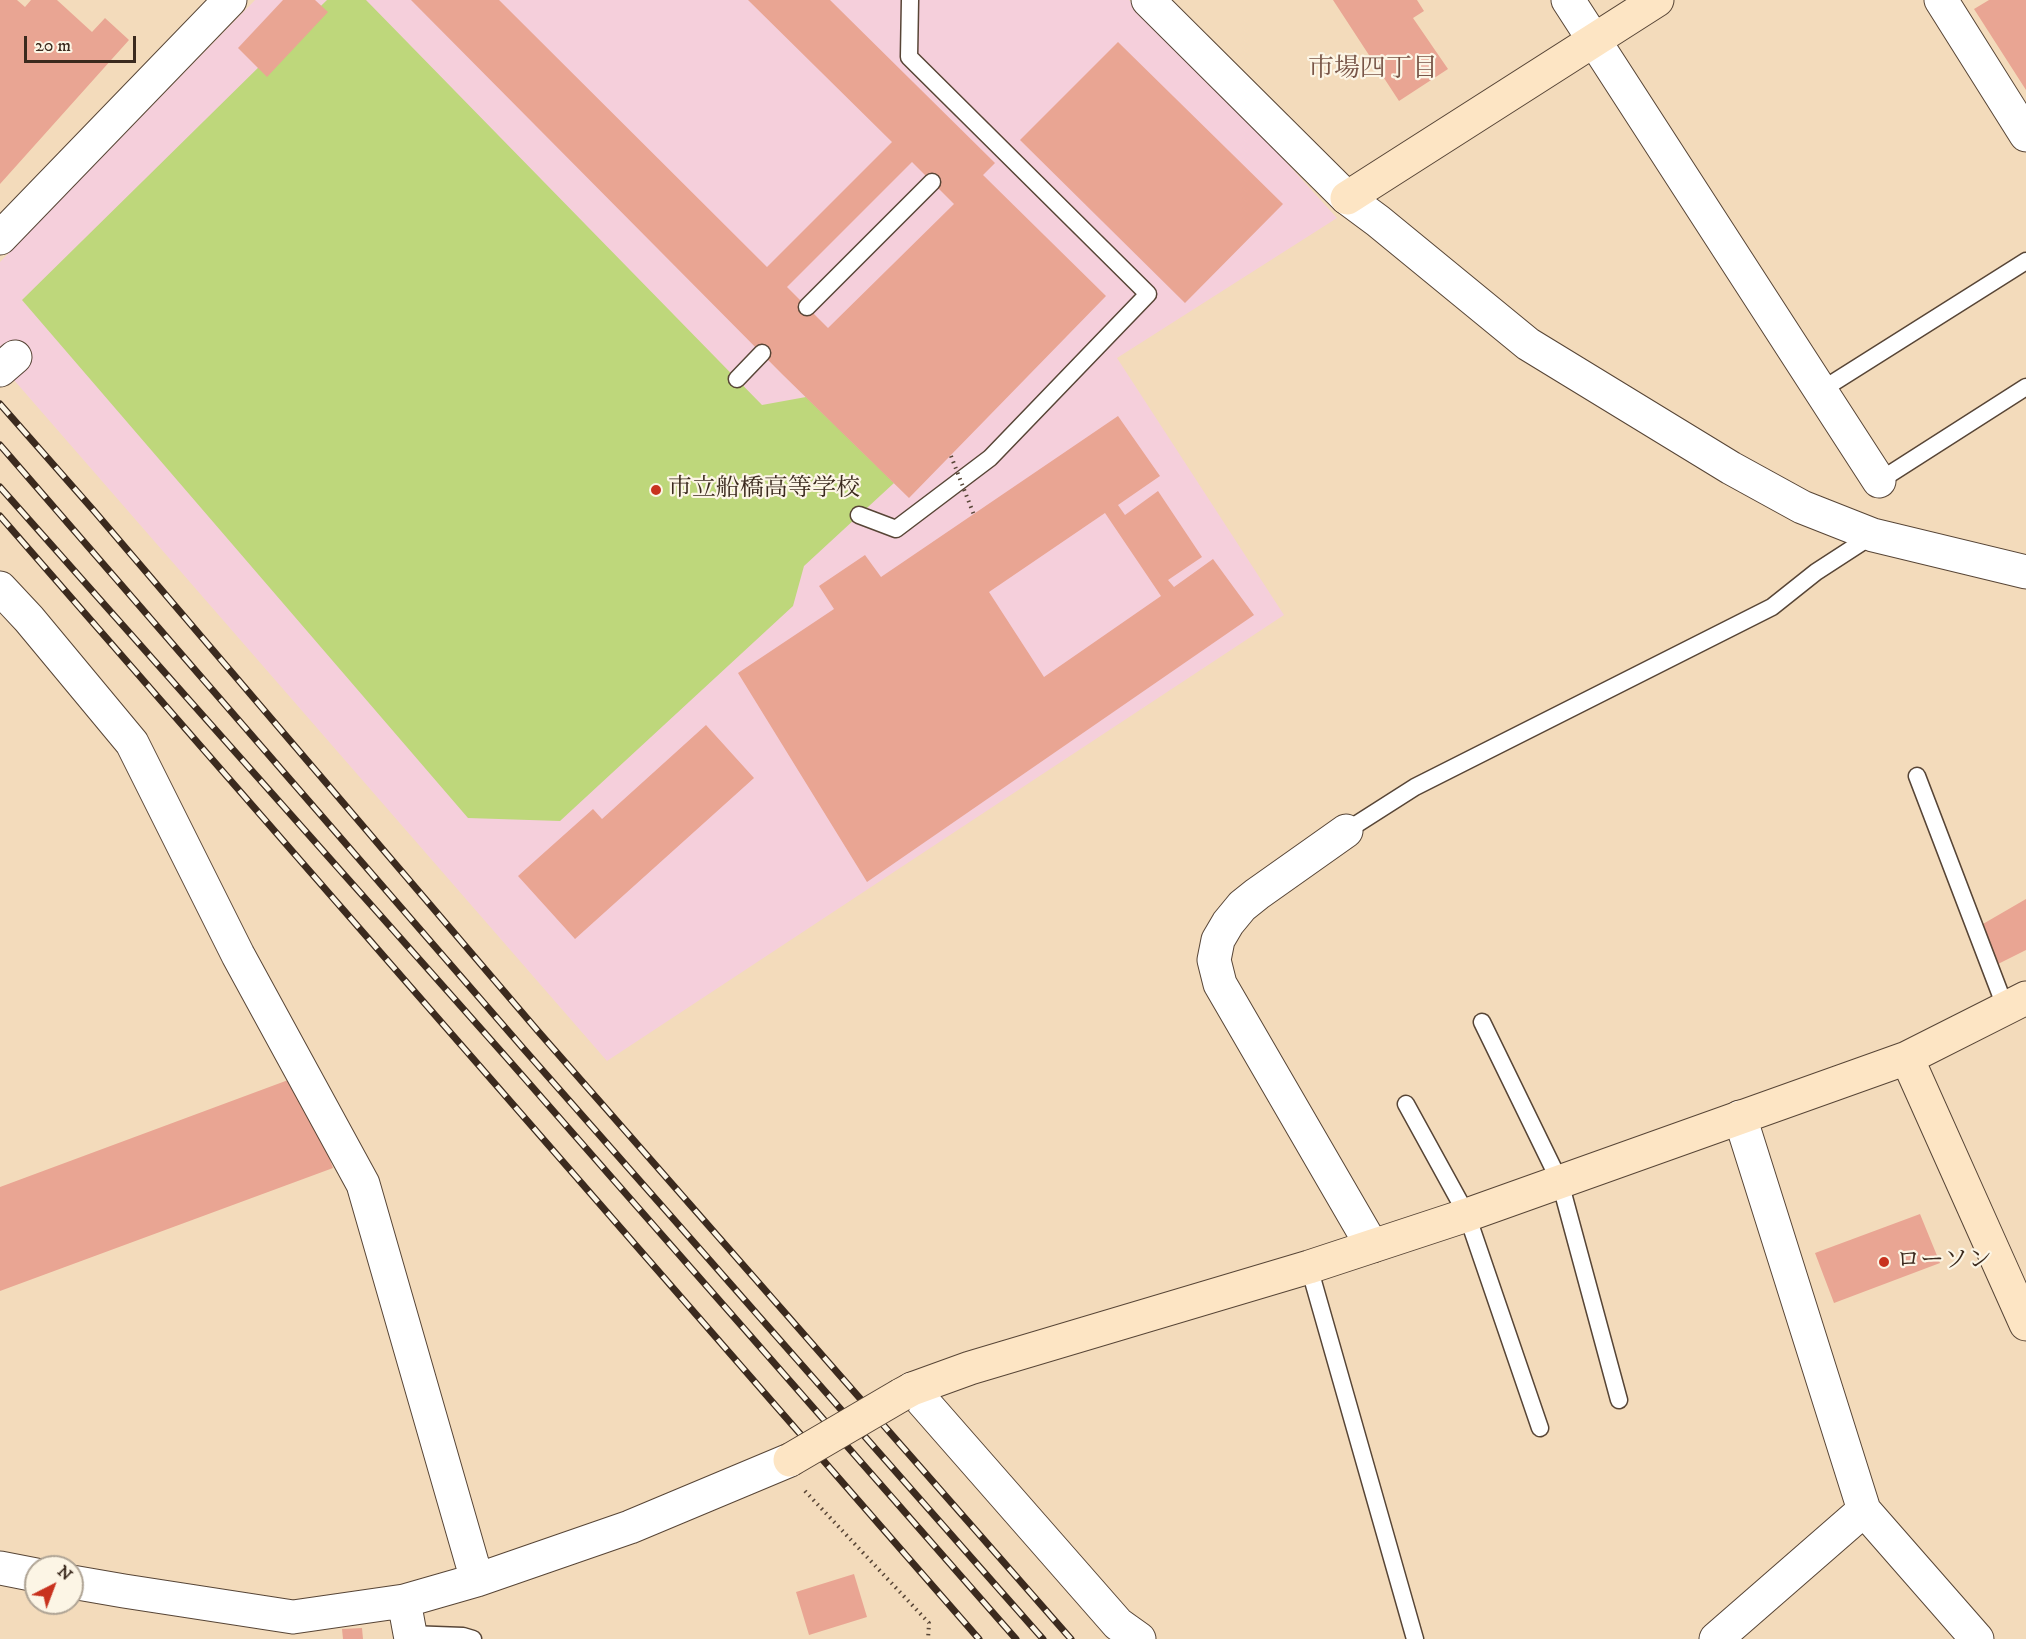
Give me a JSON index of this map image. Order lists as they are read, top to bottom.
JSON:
{
  "districts": ["市場四丁目"],
  "places": ["市立船橋高等学校", "ローソン"],
  "scale_bar": "20 m",
  "north": "top right"
}
